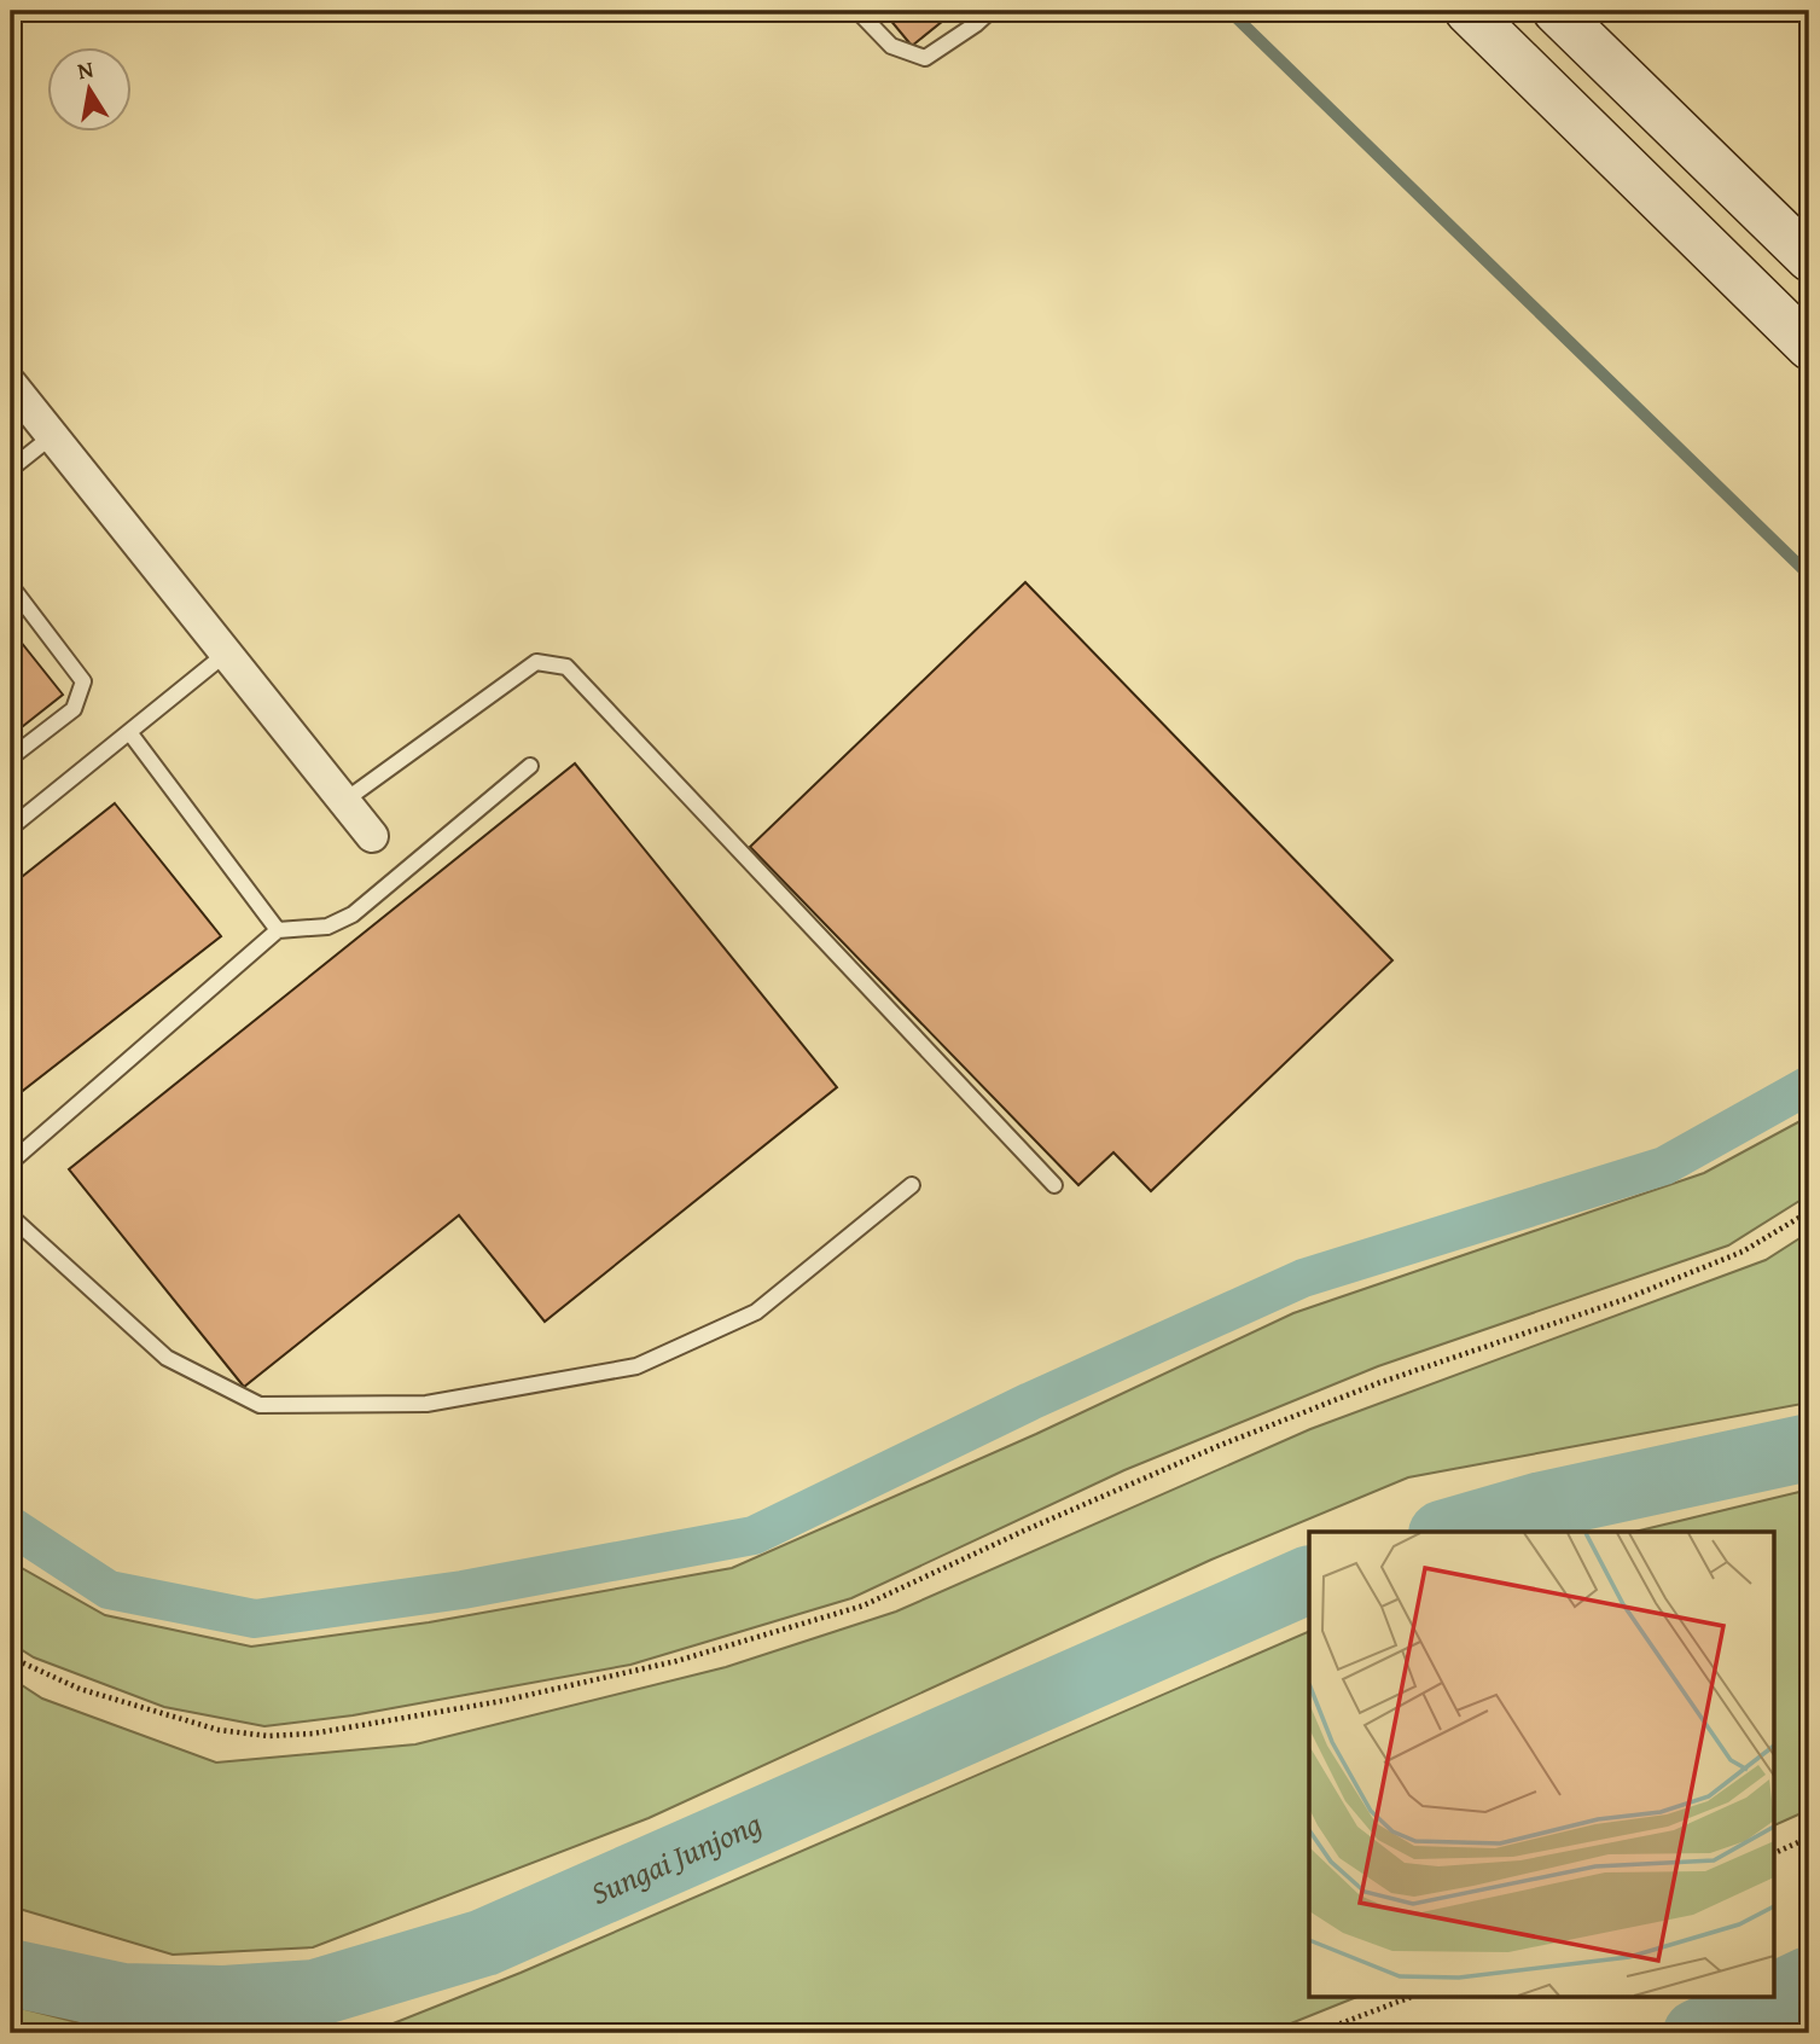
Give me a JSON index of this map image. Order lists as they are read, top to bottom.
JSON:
{
  "water": ["Sungai Junjong"],
  "north": "top"
}
